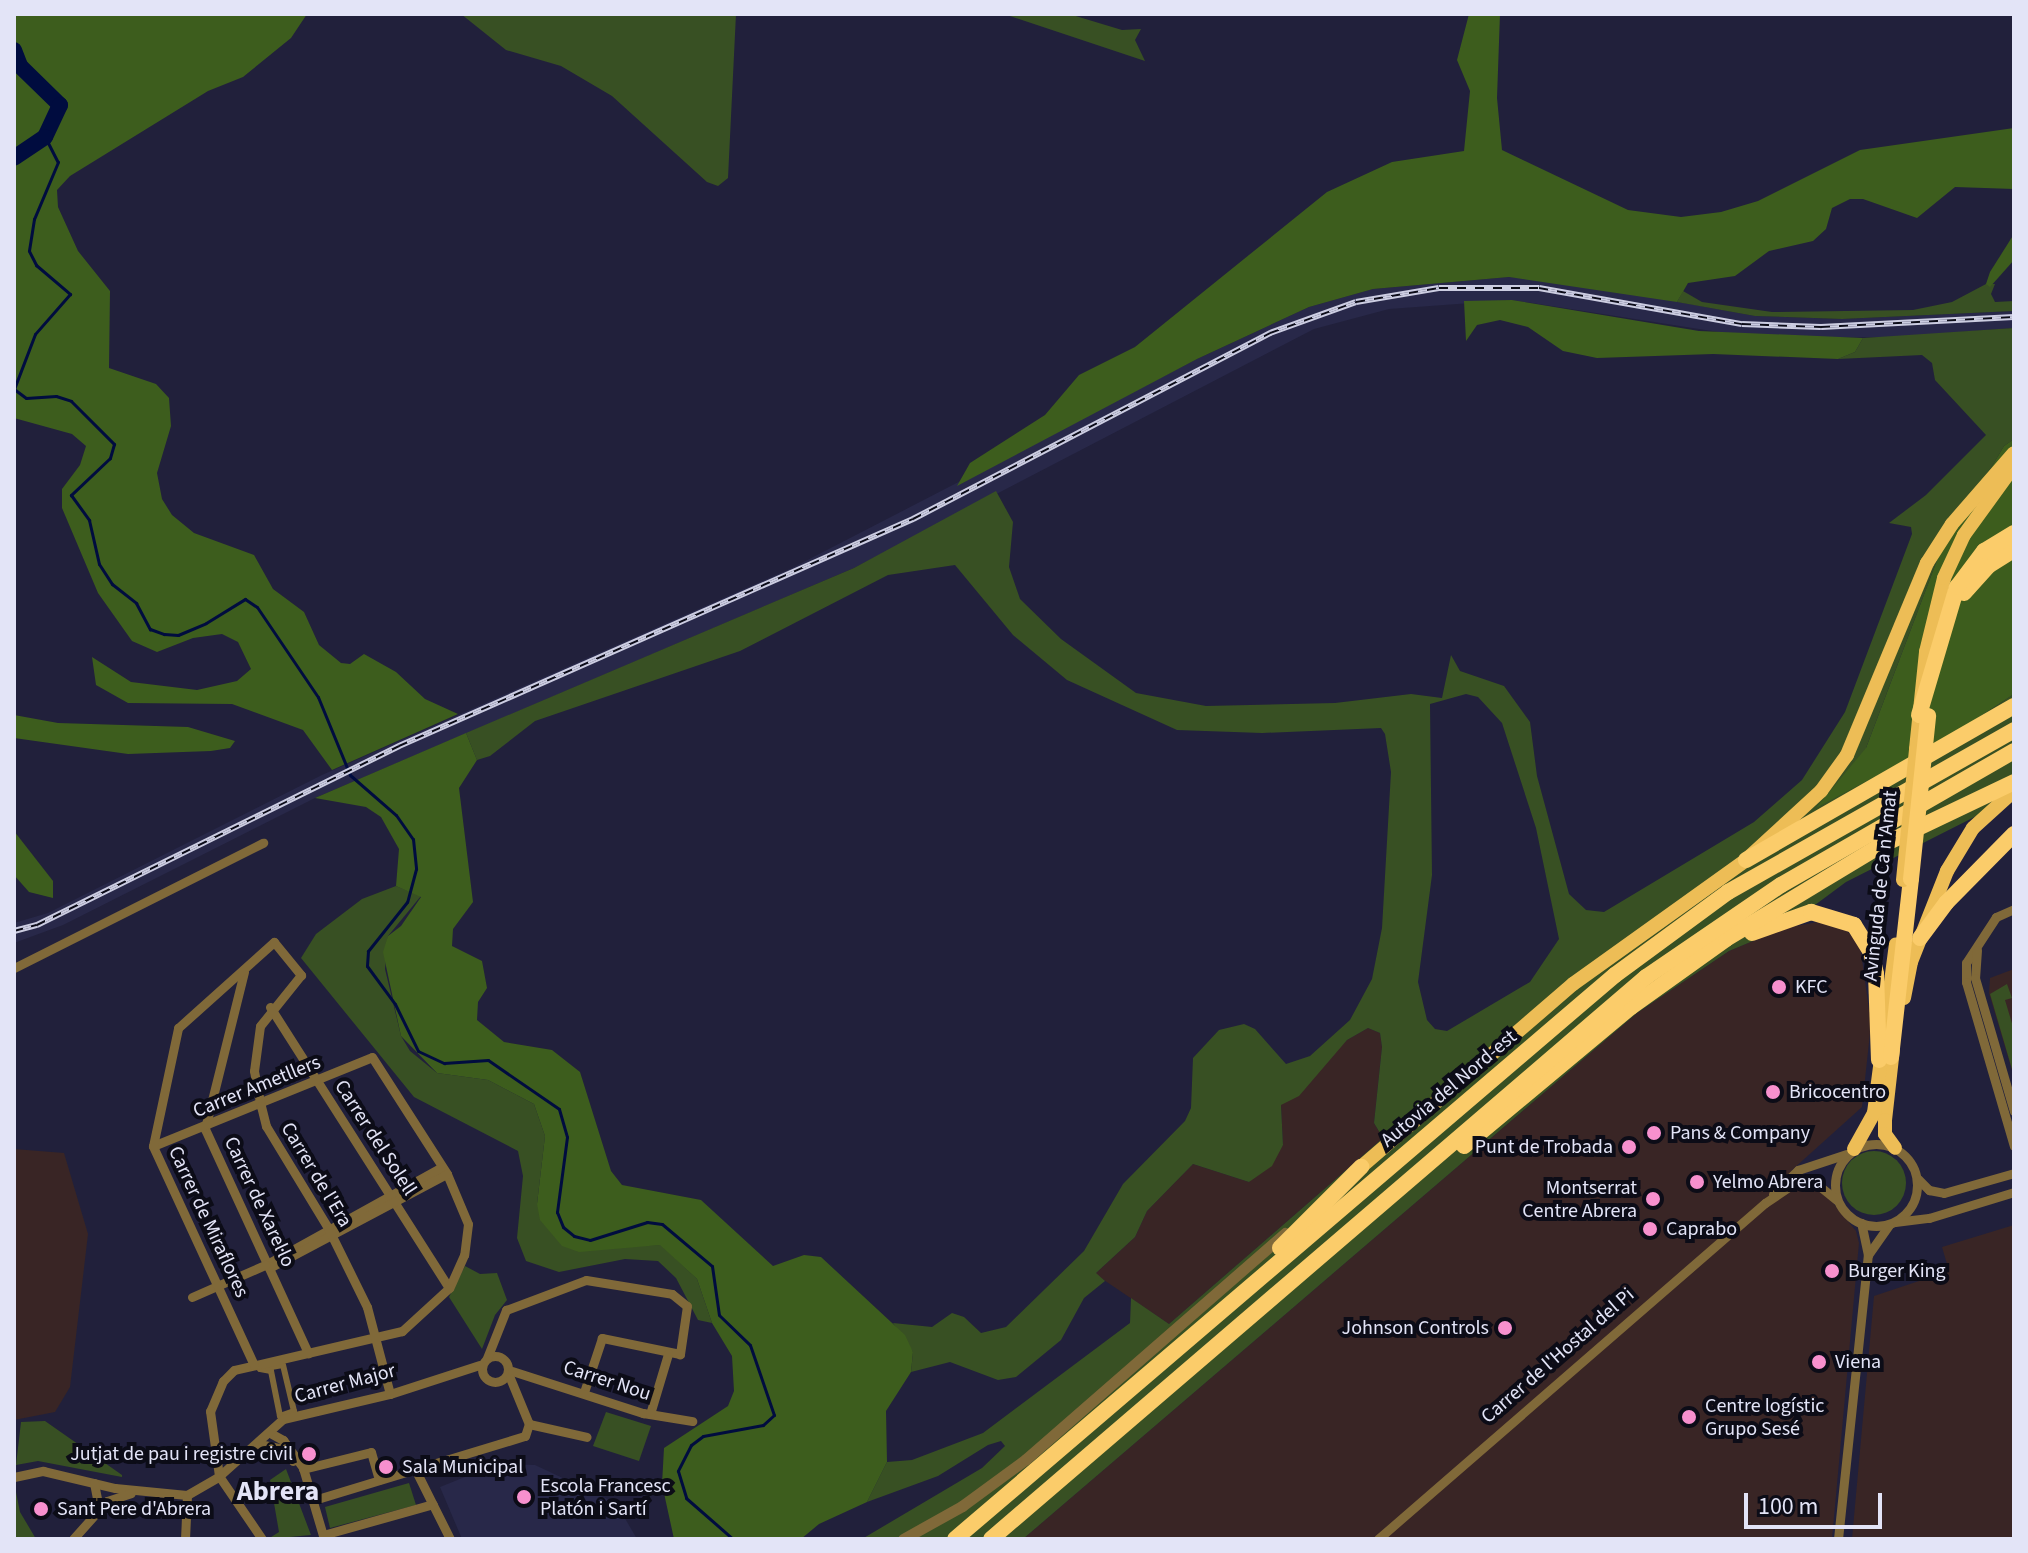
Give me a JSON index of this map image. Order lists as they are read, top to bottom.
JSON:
{
  "streets": {
    "highway": ["Autovia del Nord-est"],
    "street": [
      "Carrer Ametllers",
      "Carrer del Solell",
      "Carrer de l'Era",
      "Carrer de Xarel·lo",
      "Carrer de Miraflores",
      "Carrer de l'Hostal del Pi",
      "Carrer Nou",
      "Carrer Major"
    ]
  },
  "crossings": [
    ["Carrer Ametllers", "Carrer del Solell"],
    ["Carrer Ametllers", "Carrer de l'Era"],
    ["Carrer Ametllers", "Carrer de Xarel·lo"],
    ["Carrer Ametllers", "Carrer de Miraflores"],
    ["Carrer del Solell", "Carrer de l'Era"],
    ["Carrer de l'Era", "Carrer de Miraflores"],
    ["Carrer de l'Era", "Carrer Major"],
    ["Carrer de Xarel·lo", "Carrer de Miraflores"]
  ],
  "districts": ["Abrera"],
  "places": [
    "KFC",
    "Bricocentro",
    "Pans & Company",
    "Punt de Trobada",
    "Yelmo Abrera",
    "Montserrat Centre Abrera",
    "Caprabo",
    "Burger King",
    "Johnson Controls",
    "Viena",
    "Centre logístic Grupo Sesé",
    "Jutjat de pau i registre civil",
    "Sala Municipal",
    "Escola Francesc Platón i Sartí",
    "Sant Pere d'Abrera"
  ],
  "scale_bar": "100 m"
}
